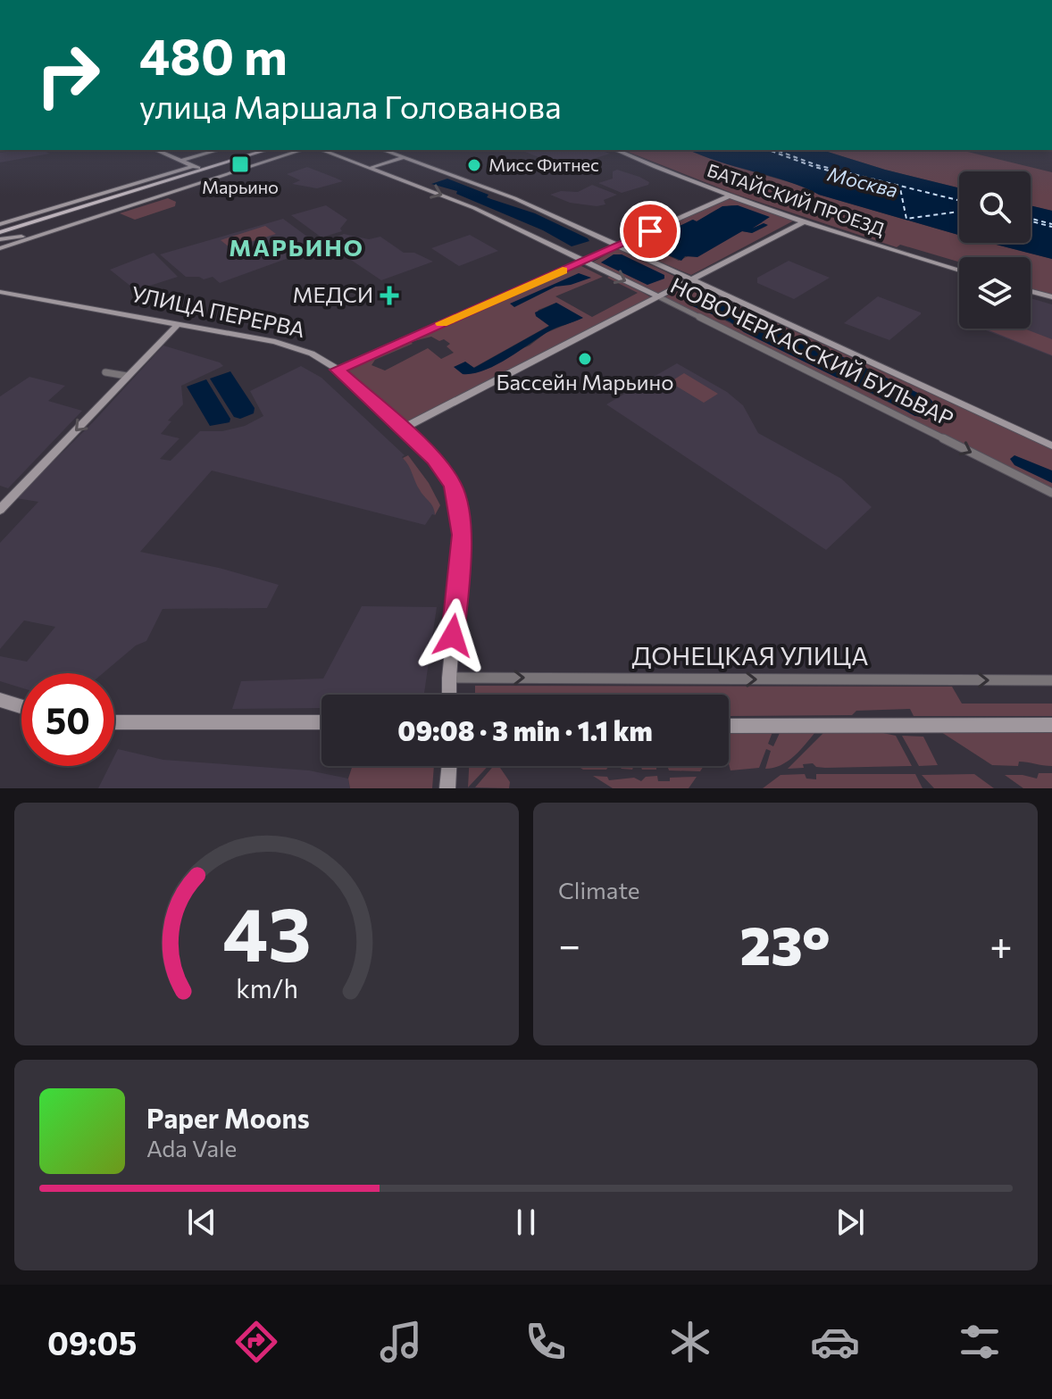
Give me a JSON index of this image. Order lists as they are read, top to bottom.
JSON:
{
  "streets": {
    "street": [
      "БАТАЙСКИЙ ПРОЕЗД",
      "УЛИЦА ПЕРЕРВА",
      "НОВОЧЕРКАССКИЙ БУЛЬВАР",
      "ДОНЕЦКАЯ УЛИЦА"
    ]
  },
  "crossings": [
    ["УЛИЦА ПЕРЕРВА", "ДОНЕЦКАЯ УЛИЦА"]
  ],
  "districts": ["МАРЬИНО"],
  "water": ["Москва"],
  "places": {
    "transit": ["Марьино"],
    "other": ["Мисс Фитнес", "Бассейн Марьино"],
    "health": ["МЕДСИ"]
  },
  "page": {
    "turn": ["480 m", "улица Маршала Голованова"],
    "limit": "50",
    "trip": "09:08 · 3 min · 1.1 km",
    "tile": "Climate",
    "heat": ["−", "23°", "+"],
    "song": ["Paper Moons", "Ada Vale"],
    "tabs": "09:05",
    "gauge": ["43", "km/h"]
  }
}
